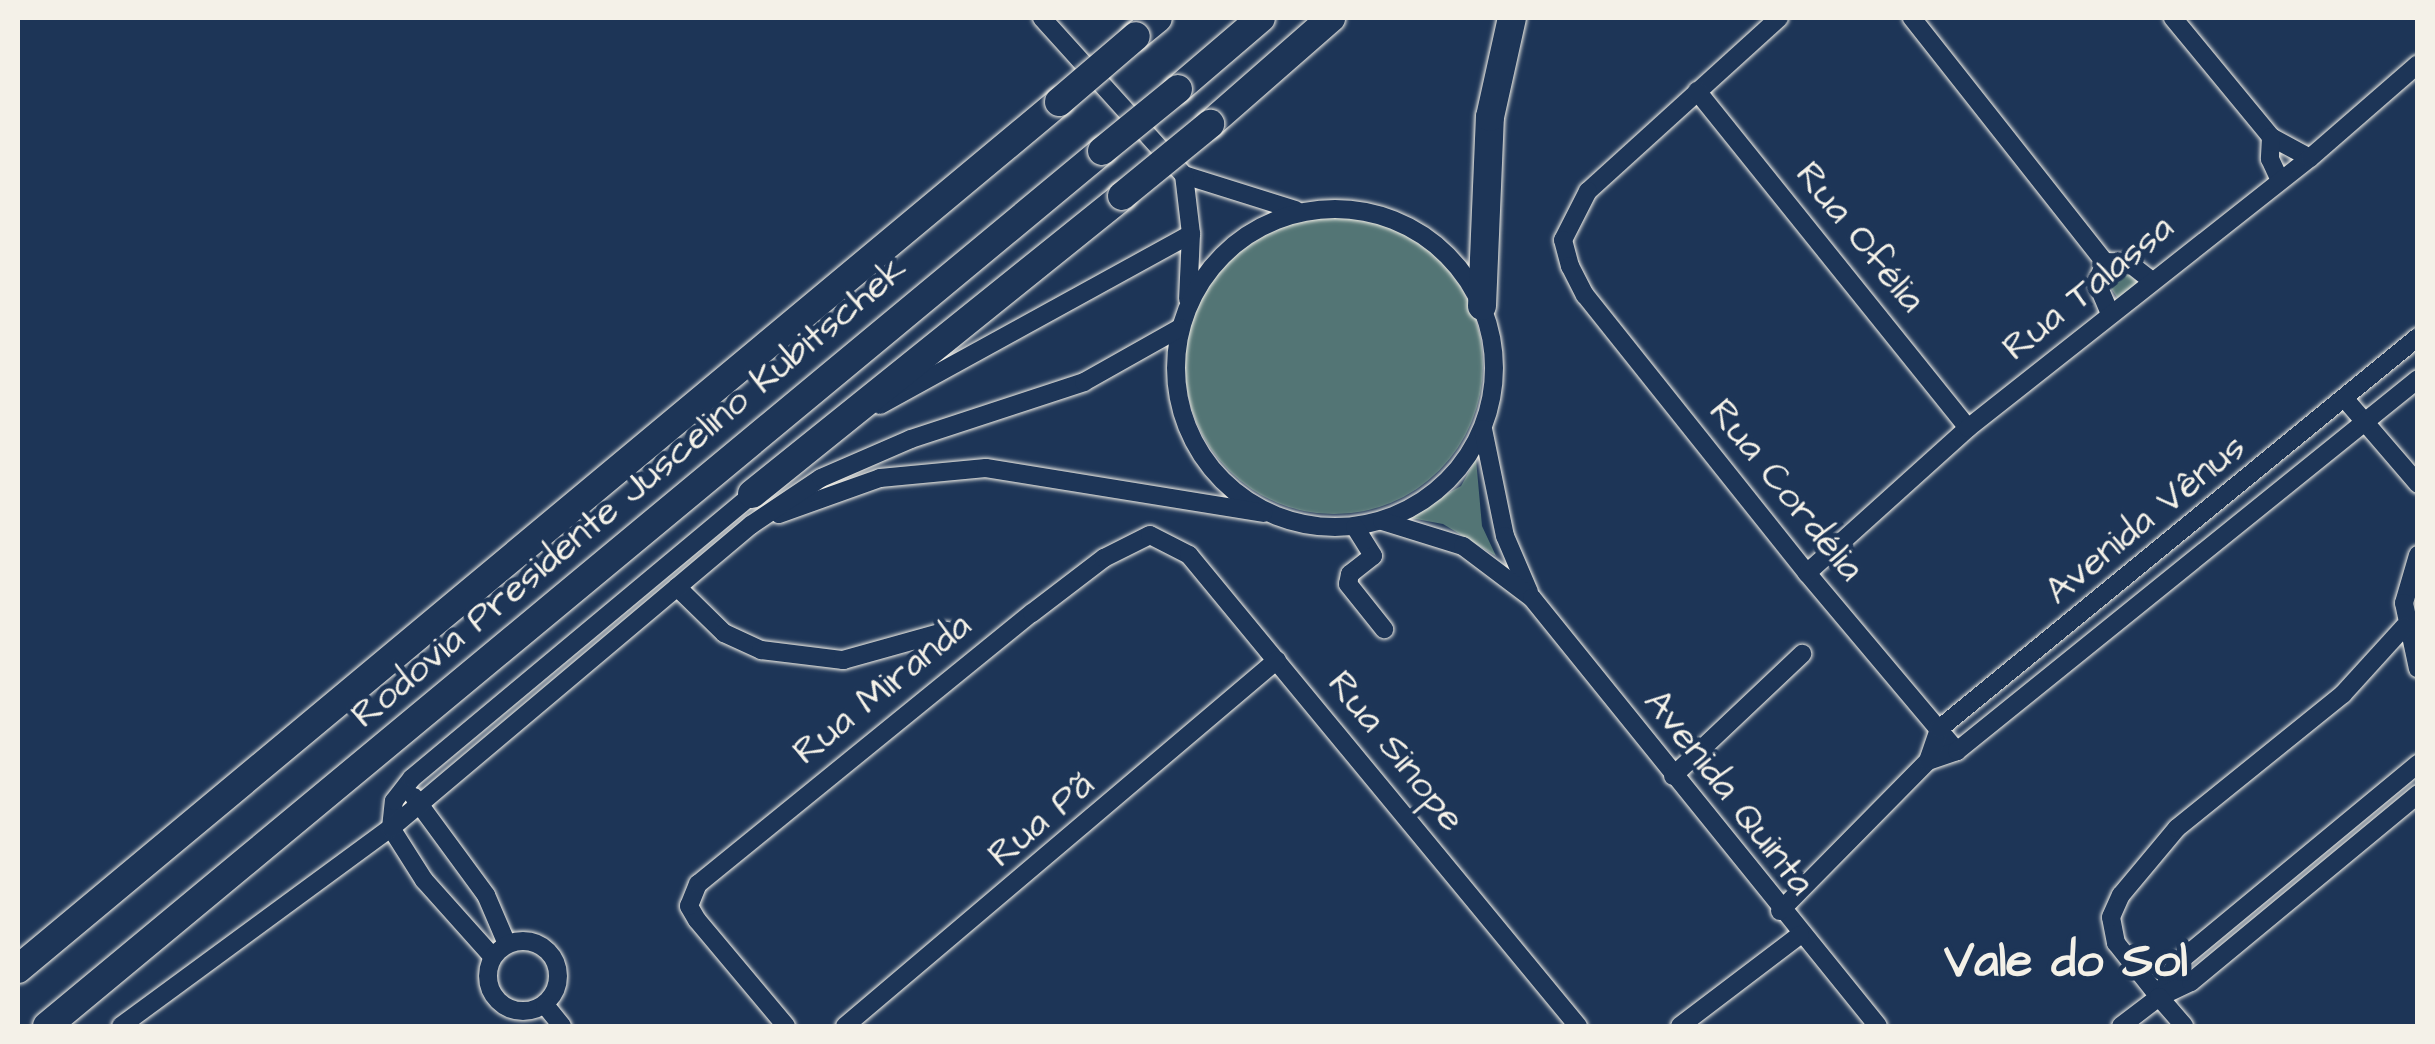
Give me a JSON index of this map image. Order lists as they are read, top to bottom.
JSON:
{
  "streets": {
    "highway": ["Rodovia Presidente Juscelino Kubitschek"],
    "street": [
      "Rua Ofélia",
      "Rua Talassa",
      "Rua Cordélia",
      "Avenida Vênus",
      "Rua Miranda",
      "Rua Sinope",
      "Avenida Quinta",
      "Rua Pã"
    ]
  },
  "crossings": [
    ["Rua Ofélia", "Rua Talassa"],
    ["Rua Ofélia", "Rua Cordélia"],
    ["Rua Talassa", "Rua Cordélia"],
    ["Rua Cordélia", "Avenida Vênus"],
    ["Avenida Vênus", "Avenida Quinta"],
    ["Rua Miranda", "Rua Sinope"],
    ["Rua Sinope", "Rua Pã"]
  ],
  "districts": ["Vale do Sol"]
}
